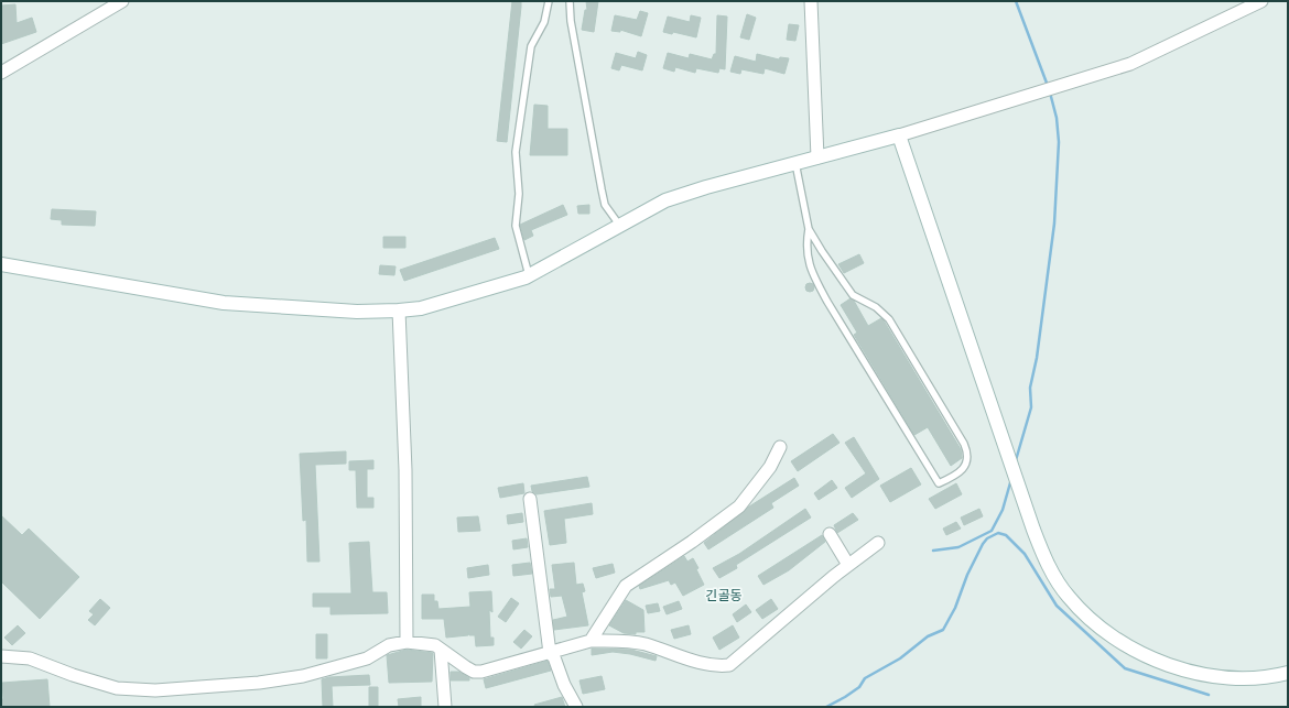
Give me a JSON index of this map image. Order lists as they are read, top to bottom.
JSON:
{
  "districts": ["긴골동"]
}
